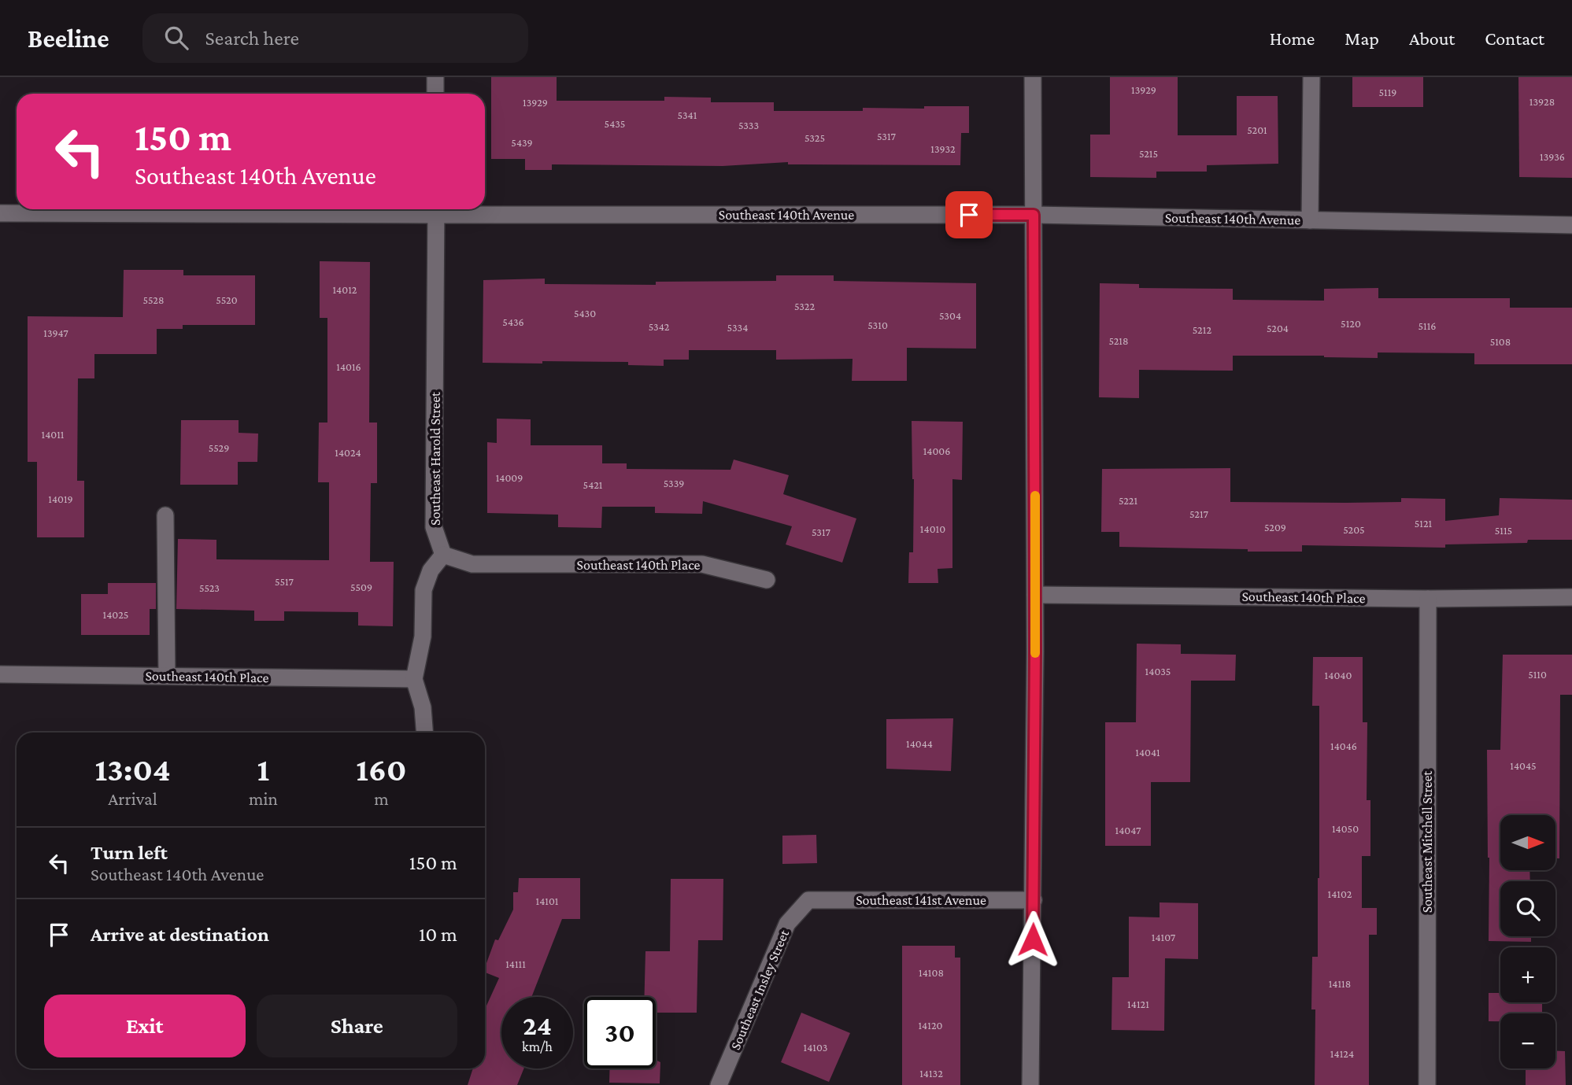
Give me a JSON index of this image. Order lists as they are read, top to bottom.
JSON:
{
  "streets": {
    "street": [
      "Southeast 140th Avenue",
      "Southeast Harold Street",
      "Southeast 140th Place",
      "Southeast Mitchell Street",
      "Southeast 141st Avenue",
      "Southeast Insley Street"
    ]
  },
  "crossings": [
    ["Southeast 140th Avenue", "Southeast Harold Street"],
    ["Southeast Harold Street", "Southeast 140th Place"],
    ["Southeast 140th Place", "Southeast Mitchell Street"],
    ["Southeast 141st Avenue", "Southeast Insley Street"]
  ],
  "house_numbers": [
    "13929",
    "5119",
    "13928",
    "13929",
    "5341",
    "5435",
    "5333",
    "5201",
    "5317",
    "5325",
    "5439",
    "13932",
    "5215",
    "13936",
    "14012",
    "5528",
    "5520",
    "5322",
    "5430",
    "5304",
    "5436",
    "5120",
    "5310",
    "5116",
    "5342",
    "5334",
    "5204",
    "5212",
    "13947",
    "5218",
    "5108",
    "14016",
    "14011",
    "5529",
    "14006",
    "14024",
    "14009",
    "5339",
    "5421",
    "14019",
    "5221",
    "5217",
    "5121",
    "5209",
    "14010",
    "5205",
    "5115",
    "5317",
    "5517",
    "5509",
    "5523",
    "14025",
    "14035",
    "5110",
    "14040",
    "14044",
    "14046",
    "14041",
    "14045",
    "14050",
    "14047",
    "14102",
    "14101",
    "14107",
    "14111",
    "14108",
    "14118",
    "14121",
    "14120",
    "14103",
    "14124",
    "14132"
  ],
  "north": "right",
  "page": {
    "header": "Beeline",
    "search": "Search here",
    "nav": [
      "Home",
      "Map",
      "About",
      "Contact"
    ],
    "turn": ["150 m", "Southeast 140th Avenue"],
    "eta": [
      "13:04",
      "Arrival",
      "1",
      "min",
      "160",
      "m"
    ],
    "map_buttons": ["+", "−"],
    "list": [
      {
        "name": "Turn left",
        "note": "Southeast 140th Avenue",
        "value": "150 m"
      },
      {
        "name": "Arrive at destination",
        "value": "10 m"
      }
    ],
    "buttons": ["Exit", "Share"],
    "speed": "24 km/h",
    "limit": "30"
  }
}
